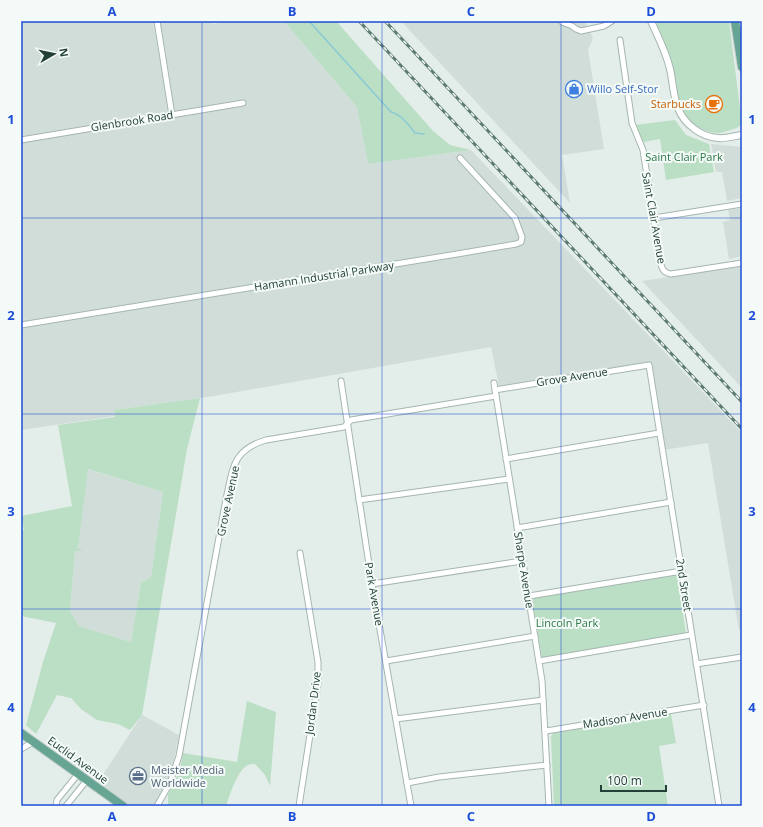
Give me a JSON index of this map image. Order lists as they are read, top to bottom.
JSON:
{
  "streets": {
    "main road": ["Euclid Avenue"],
    "street": [
      "Glenbrook Road",
      "Saint Clair Avenue",
      "Hamann Industrial Parkway",
      "Grove Avenue",
      "Sharpe Avenue",
      "2nd Street",
      "Park Avenue",
      "Jordan Drive",
      "Madison Avenue"
    ]
  },
  "crossings": [
    ["Grove Avenue", "Sharpe Avenue"],
    ["Grove Avenue", "2nd Street"],
    ["Grove Avenue", "Park Avenue"],
    ["Sharpe Avenue", "Madison Avenue"],
    ["2nd Street", "Madison Avenue"]
  ],
  "parks": ["Saint Clair Park", "Lincoln Park"],
  "places": {
    "shop": ["Willo Self-Stor"],
    "cafe": ["Starbucks"],
    "office": ["Meister Media Worldwide"]
  },
  "scale_bar": "100 m",
  "north": "right",
  "grid": {
    "columns": [
      "A",
      "B",
      "C",
      "D"
    ],
    "rows": [
      "1",
      "2",
      "3",
      "4"
    ]
  }
}
